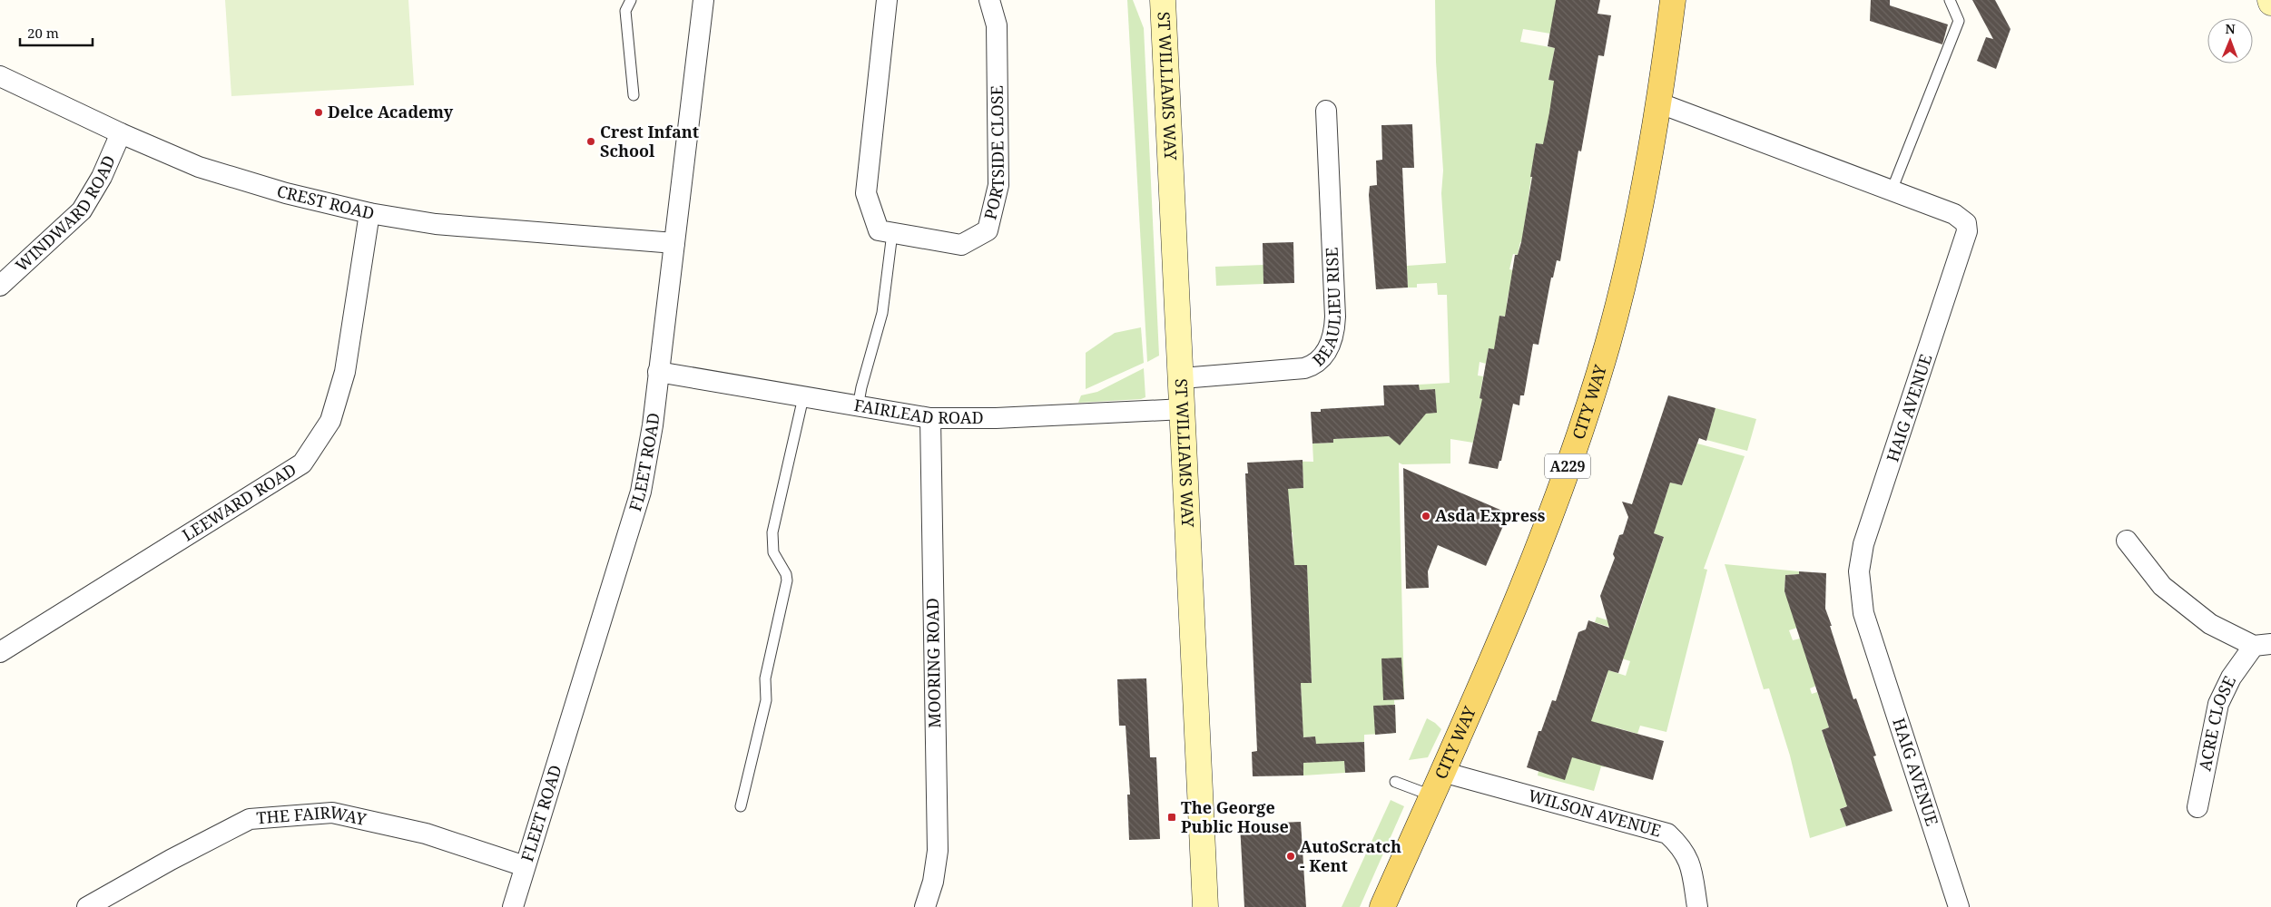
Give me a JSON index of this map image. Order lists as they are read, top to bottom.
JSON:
{
  "streets": {
    "main road": ["CITY WAY", "A229"],
    "street": [
      "ST WILLIAMS WAY",
      "PORTSIDE CLOSE",
      "CREST ROAD",
      "WINDWARD ROAD",
      "BEAULIEU RISE",
      "HAIG AVENUE",
      "FAIRLEAD ROAD",
      "FLEET ROAD",
      "LEEWARD ROAD",
      "MOORING ROAD",
      "ACRE CLOSE",
      "WILSON AVENUE",
      "THE FAIRWAY"
    ]
  },
  "crossings": [
    ["ST WILLIAMS WAY", "BEAULIEU RISE"],
    ["ST WILLIAMS WAY", "FAIRLEAD ROAD"],
    ["CREST ROAD", "WINDWARD ROAD"],
    ["CREST ROAD", "FLEET ROAD"],
    ["CREST ROAD", "LEEWARD ROAD"],
    ["CITY WAY", "HAIG AVENUE"],
    ["CITY WAY", "WILSON AVENUE"],
    ["FAIRLEAD ROAD", "FLEET ROAD"],
    ["FAIRLEAD ROAD", "MOORING ROAD"],
    ["FLEET ROAD", "THE FAIRWAY"]
  ],
  "places": {
    "other": [
      "Delce Academy",
      "Crest Infant School",
      "Asda Express",
      "AutoScratch - Kent"
    ],
    "transit": ["The George Public House"]
  },
  "scale_bar": "20 m",
  "north": "top"
}
